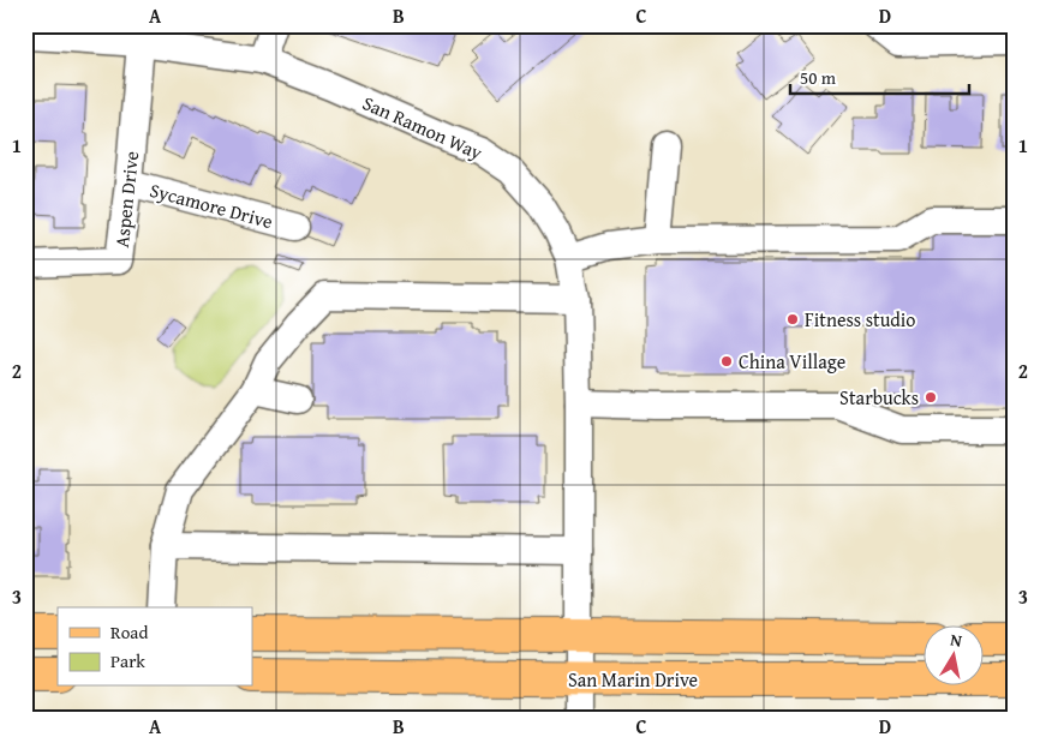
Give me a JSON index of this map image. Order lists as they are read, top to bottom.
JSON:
{
  "streets": {
    "main road": ["San Marin Drive"],
    "street": ["San Ramon Way", "Aspen Drive", "Sycamore Drive"]
  },
  "crossings": [
    ["San Ramon Way", "Aspen Drive"],
    ["San Ramon Way", "San Marin Drive"],
    ["Aspen Drive", "Sycamore Drive"]
  ],
  "places": ["Fitness studio", "China Village", "Starbucks"],
  "legend": ["Road", "Park"],
  "scale_bar": "50 m",
  "north": "top",
  "grid": {
    "columns": [
      "A",
      "B",
      "C",
      "D"
    ],
    "rows": ["1", "2", "3"]
  }
}
